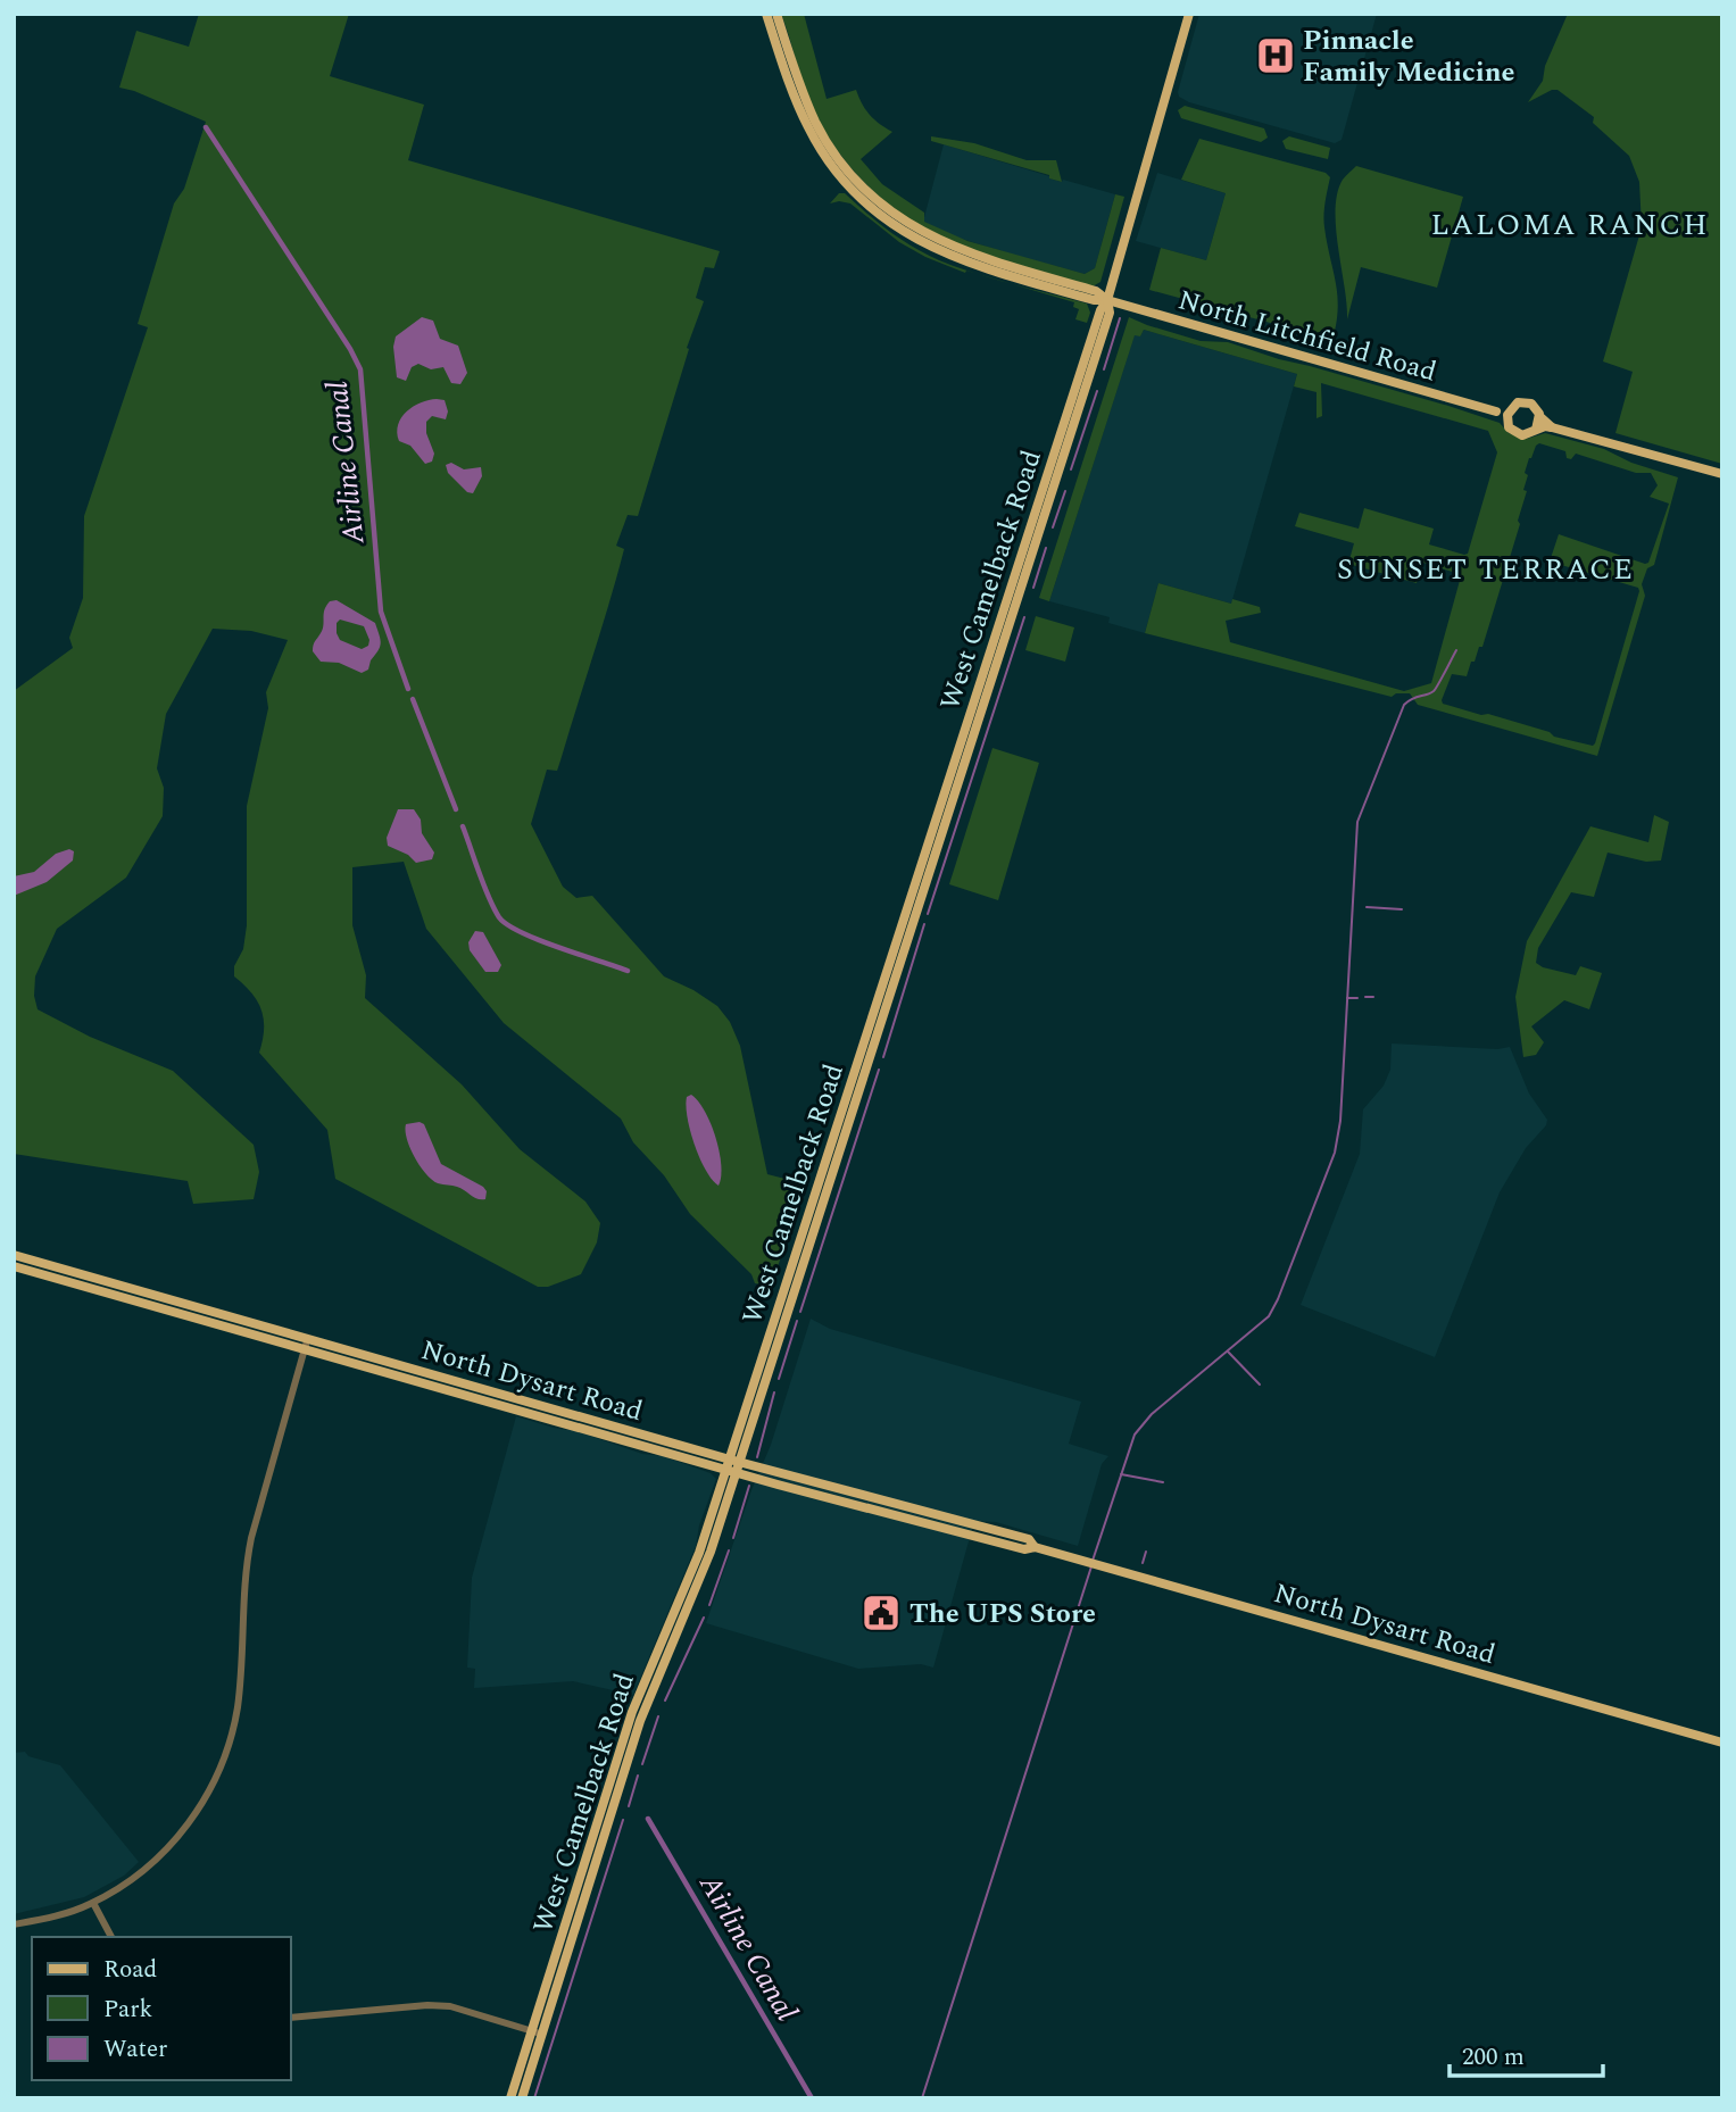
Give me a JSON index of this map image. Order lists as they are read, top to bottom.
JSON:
{
  "streets": {
    "main road": ["North Litchfield Road", "West Camelback Road", "North Dysart Road"]
  },
  "crossings": [
    ["North Litchfield Road", "West Camelback Road"],
    ["West Camelback Road", "North Dysart Road"]
  ],
  "districts": ["LALOMA RANCH", "SUNSET TERRACE"],
  "water": ["Airline Canal"],
  "places": {
    "hospital": ["Pinnacle Family Medicine"],
    "public building": ["The UPS Store"]
  },
  "legend": ["Road", "Park", "Water"],
  "scale_bar": "200 m"
}
